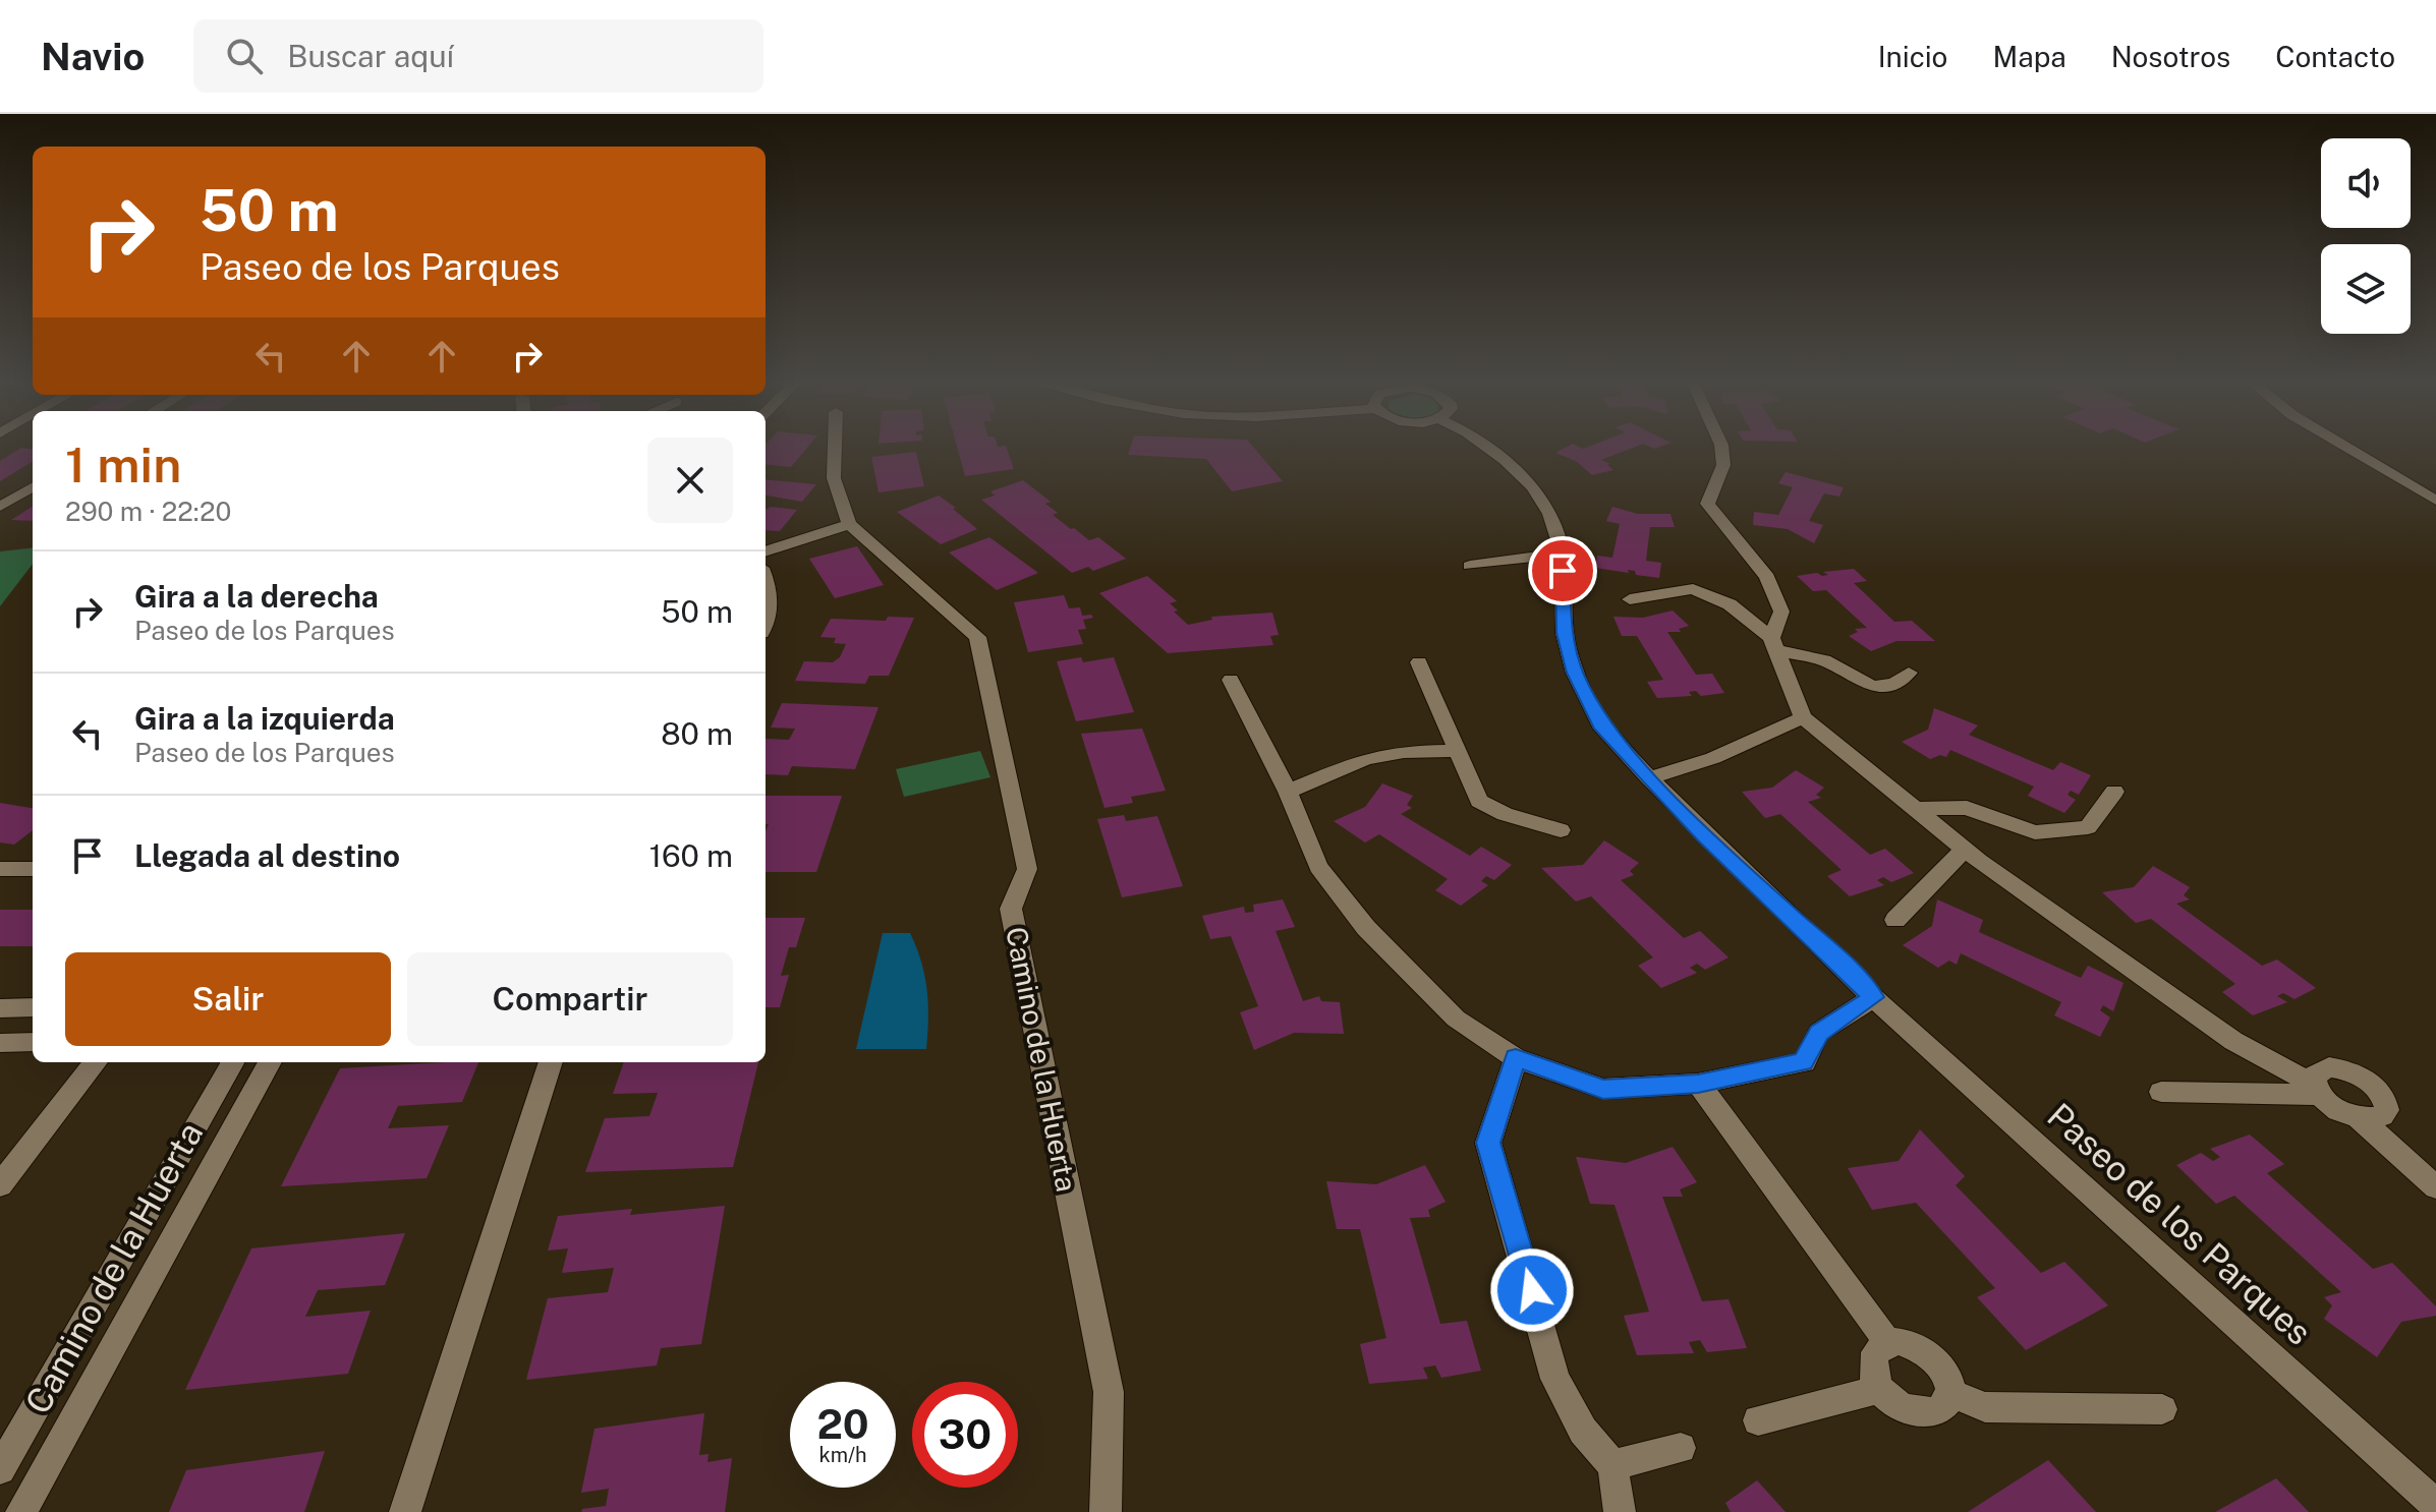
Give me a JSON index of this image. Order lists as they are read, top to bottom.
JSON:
{
  "streets": {
    "street": ["Camino de la Huerta", "Paseo de los Parques"]
  },
  "page": {
    "header": "Navio",
    "search": "Buscar aquí",
    "nav": [
      "Inicio",
      "Mapa",
      "Nosotros",
      "Contacto"
    ],
    "turn": ["50 m", "Paseo de los Parques"],
    "heading": ["1 min", "290 m · 22:20"],
    "list": [
      {
        "name": "Gira a la derecha",
        "note": "Paseo de los Parques",
        "value": "50 m"
      },
      {
        "name": "Gira a la izquierda",
        "note": "Paseo de los Parques",
        "value": "80 m"
      },
      {
        "name": "Llegada al destino",
        "value": "160 m"
      }
    ],
    "buttons": ["Salir", "Compartir"],
    "speed": "20 km/h",
    "limit": "30"
  }
}
